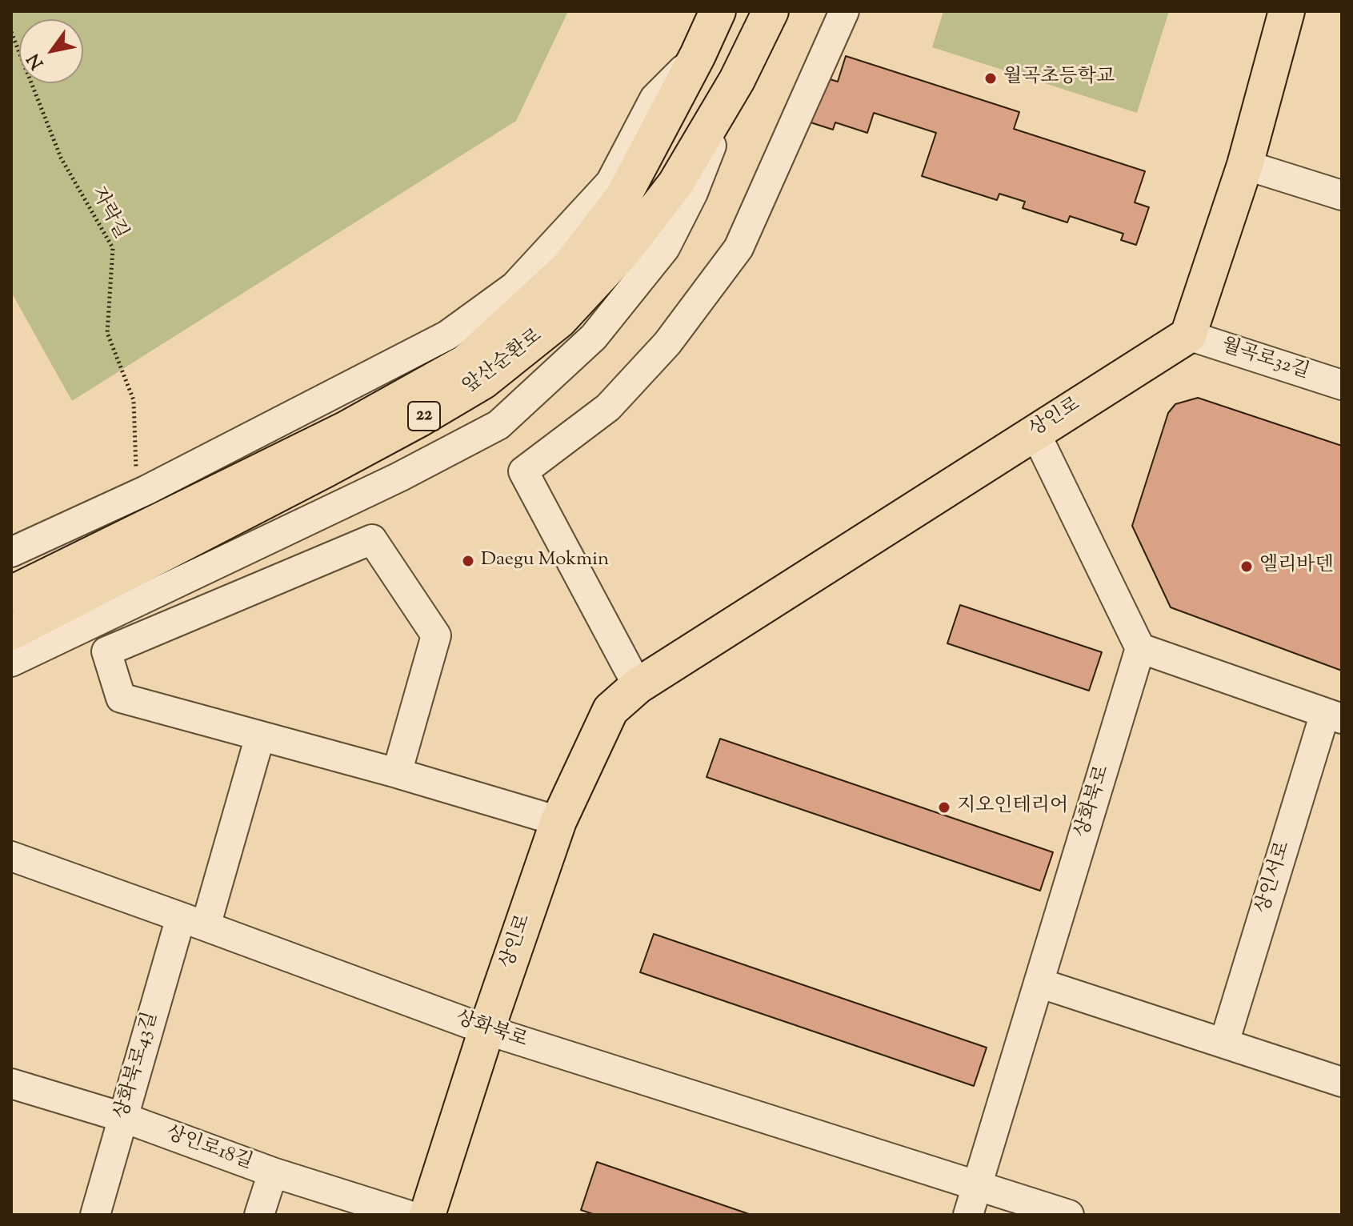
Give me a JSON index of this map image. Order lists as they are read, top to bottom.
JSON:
{
  "streets": {
    "main road": ["앞산순환로", "22", "상인로"],
    "street": [
      "월곡로32길",
      "상화북로",
      "상인서로",
      "상화북로43길",
      "상인로18길"
    ],
    "path": ["자락길"]
  },
  "crossings": [
    ["월곡로32길", "상인로"],
    ["상인로", "상화북로"],
    ["상화북로", "상인서로"],
    ["상화북로", "상화북로43길"],
    ["상화북로43길", "상인로18길"]
  ],
  "places": [
    "월곡초등학교",
    "Daegu Mokmin",
    "엘리바덴",
    "지오인테리어"
  ],
  "north": "bottom left"
}
